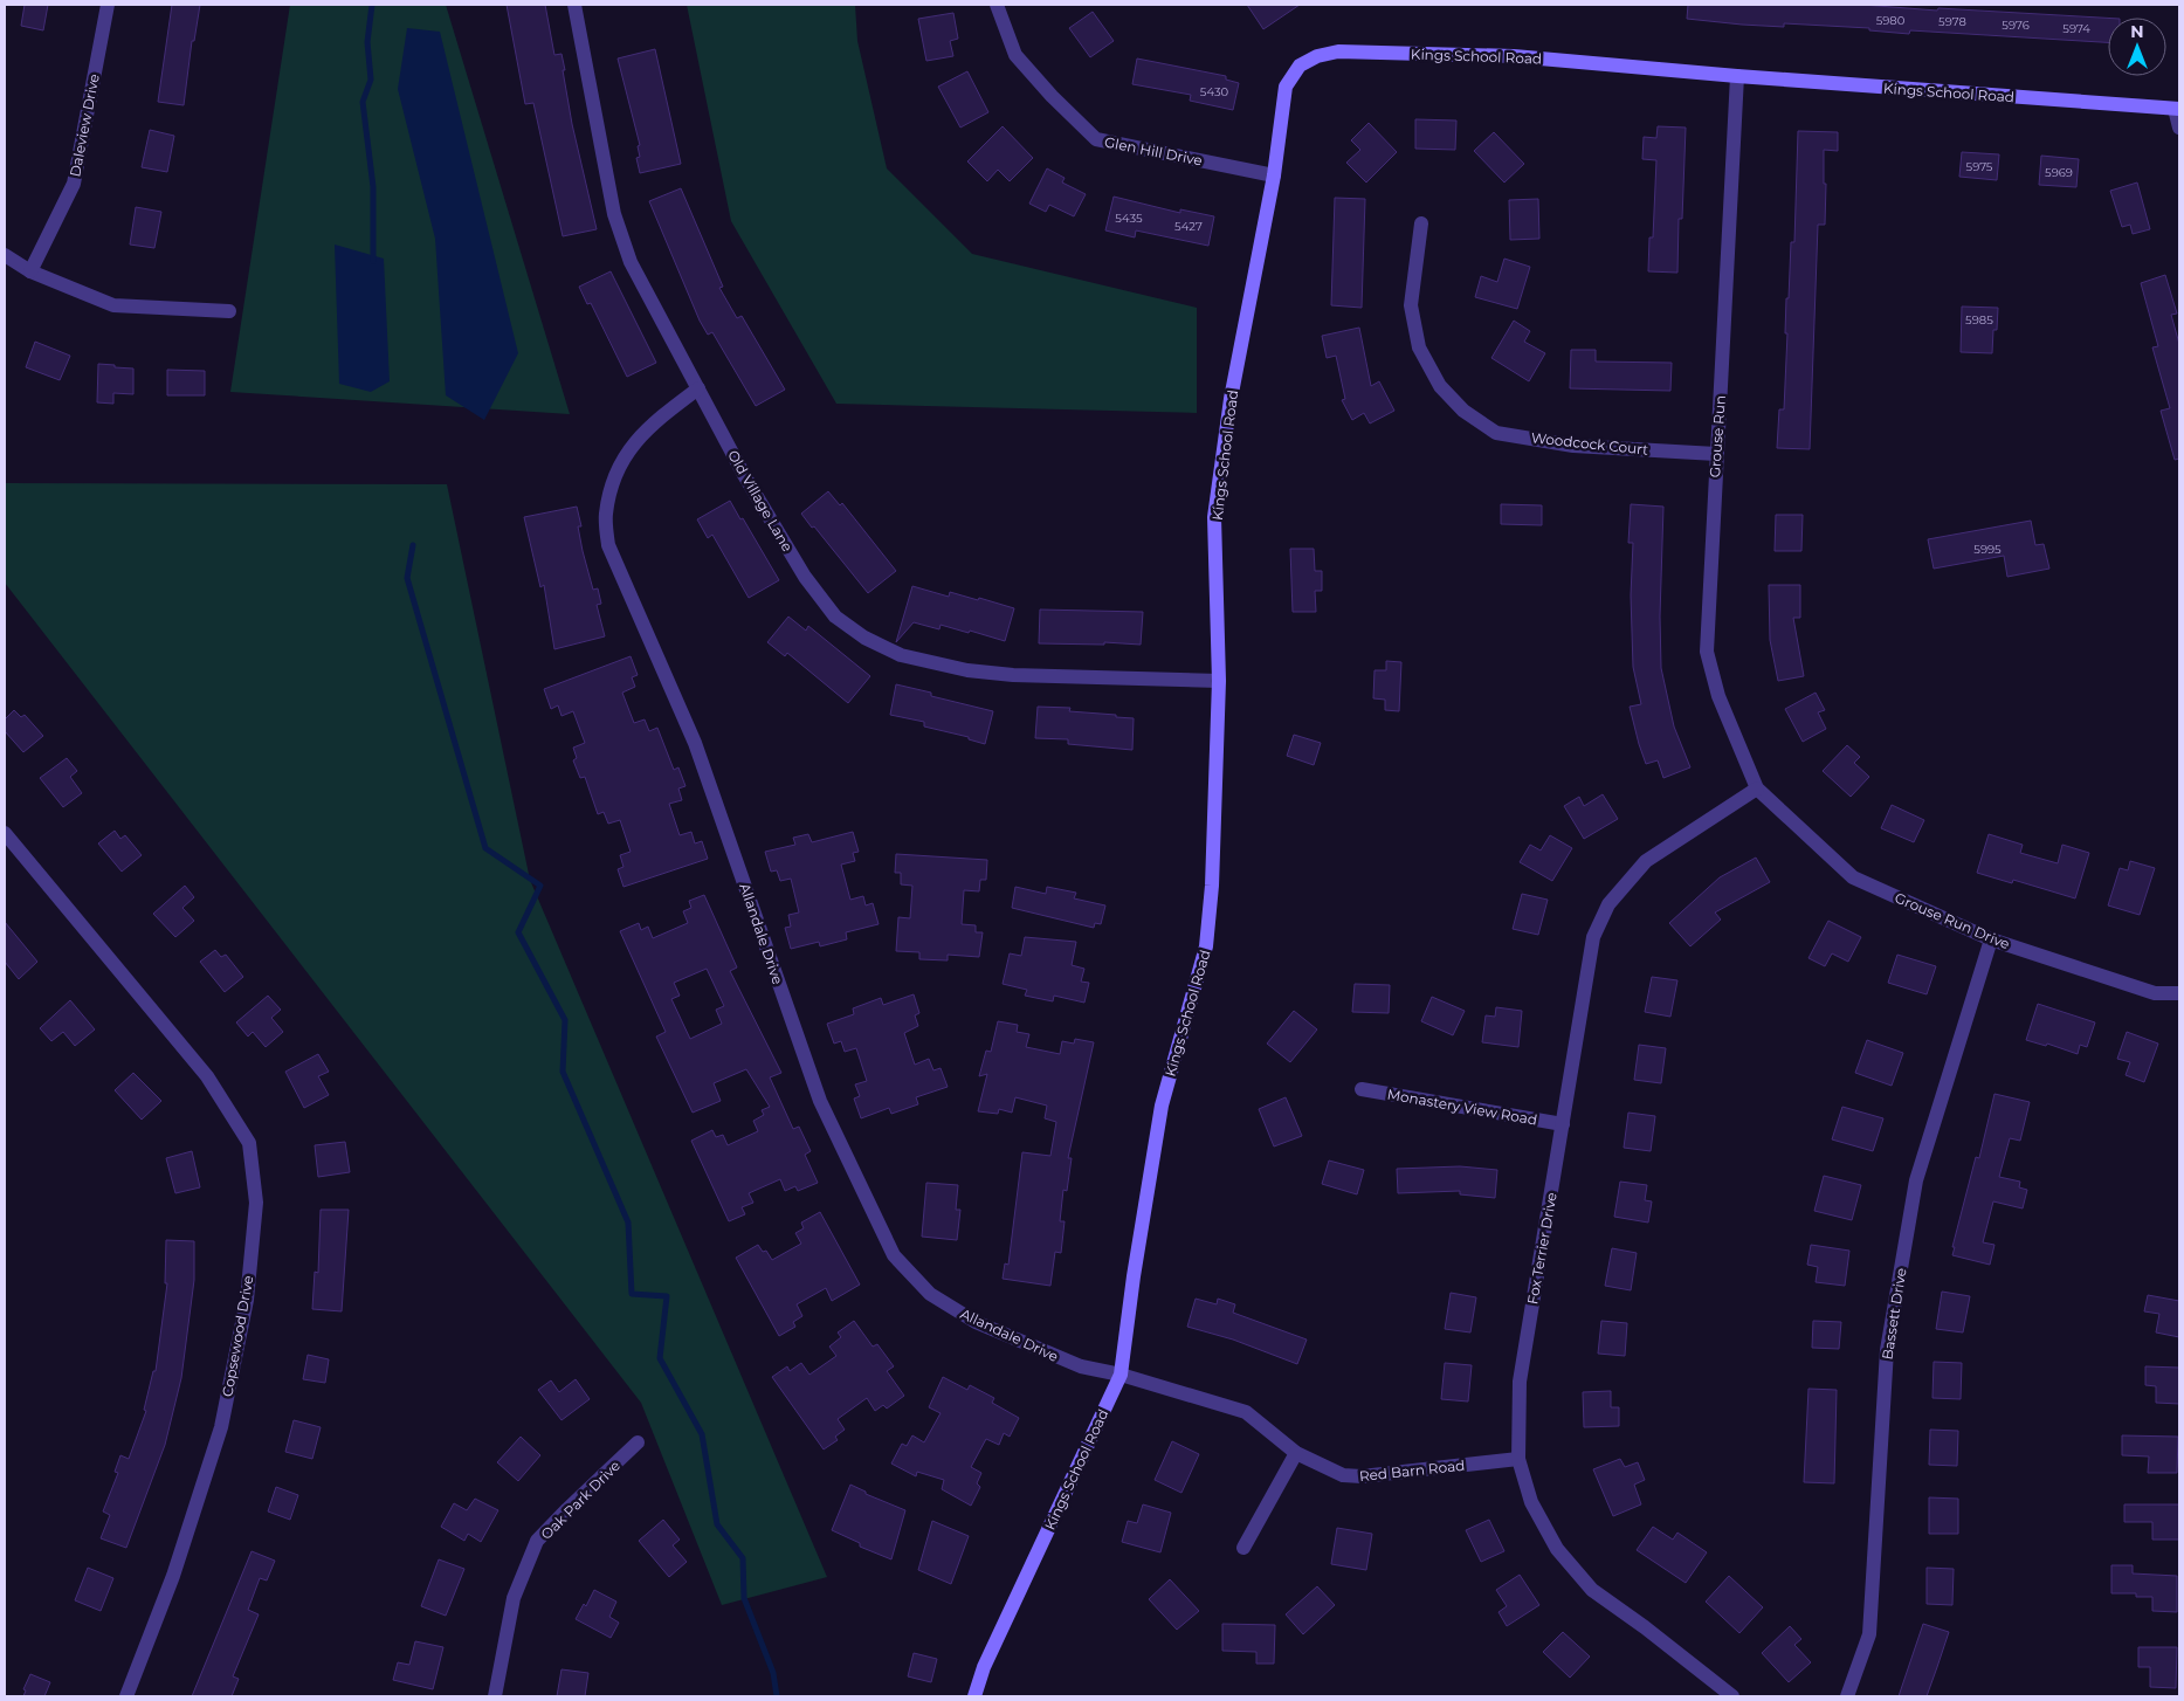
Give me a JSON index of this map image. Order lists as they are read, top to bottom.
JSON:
{
  "streets": {
    "street": [
      "Kings School Road",
      "Daleview Drive",
      "Glen Hill Drive",
      "Grouse Run",
      "Woodcock Court",
      "Old Village Lane",
      "Grouse Run Drive",
      "Allandale Drive",
      "Monastery View Road",
      "Fox Terrier Drive",
      "Bassett Drive",
      "Copsewood Drive",
      "Red Barn Road",
      "Oak Park Drive"
    ]
  },
  "crossings": [
    ["Kings School Road", "Glen Hill Drive"],
    ["Kings School Road", "Grouse Run"],
    ["Kings School Road", "Old Village Lane"],
    ["Kings School Road", "Allandale Drive"],
    ["Kings School Road", "Red Barn Road"],
    ["Grouse Run", "Woodcock Court"],
    ["Grouse Run", "Grouse Run Drive"],
    ["Grouse Run", "Fox Terrier Drive"],
    ["Old Village Lane", "Allandale Drive"],
    ["Grouse Run Drive", "Fox Terrier Drive"],
    ["Grouse Run Drive", "Bassett Drive"],
    ["Allandale Drive", "Red Barn Road"],
    ["Monastery View Road", "Fox Terrier Drive"],
    ["Fox Terrier Drive", "Red Barn Road"]
  ],
  "house_numbers": [
    "5980",
    "5978",
    "5976",
    "5974",
    "5430",
    "5975",
    "5969",
    "5435",
    "5427",
    "5985",
    "5995"
  ],
  "north": "top"
}
